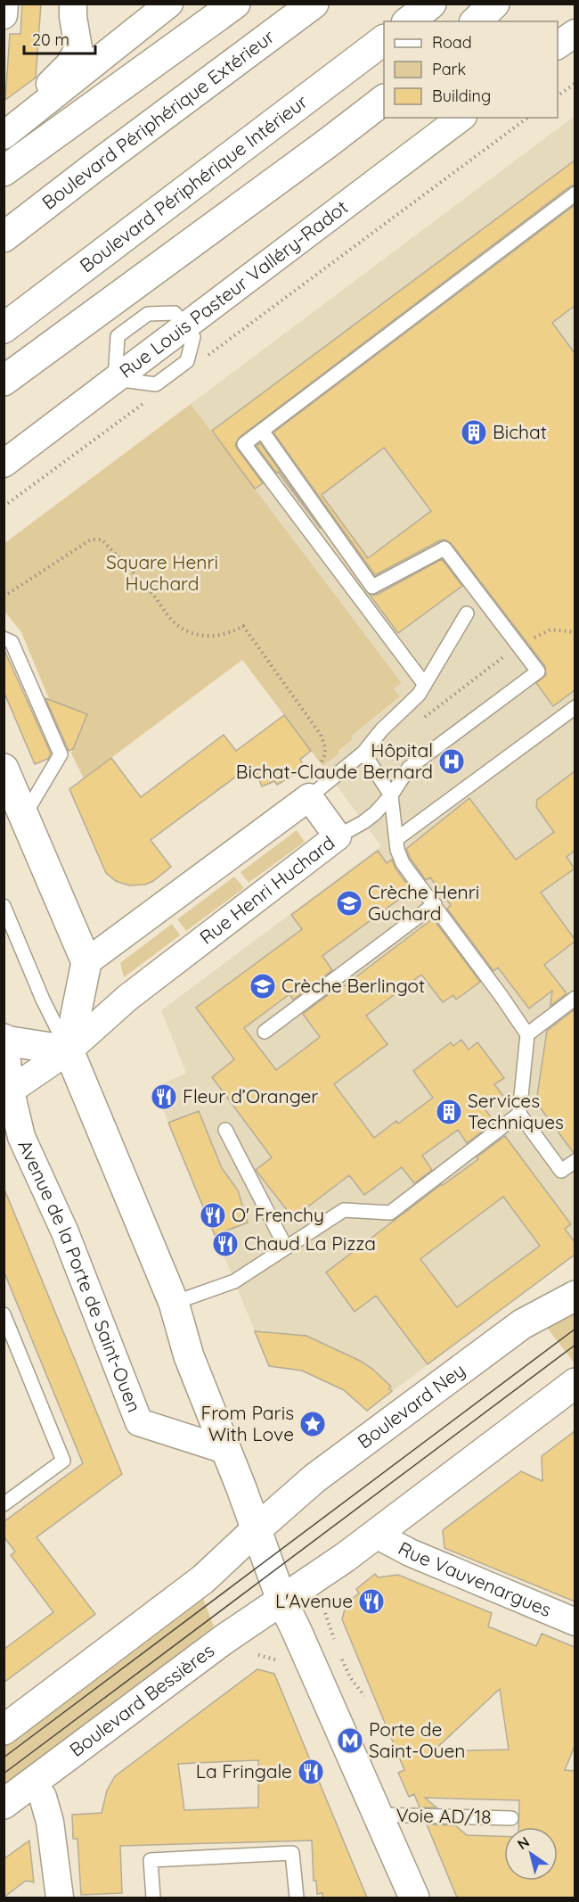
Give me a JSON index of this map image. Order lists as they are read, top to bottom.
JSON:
{
  "streets": {
    "main road": [
      "Boulevard Périphérique Extérieur",
      "Boulevard Périphérique Intérieur",
      "Avenue de la Porte de Saint-Ouen",
      "Boulevard Ney",
      "Boulevard Bessières"
    ],
    "street": ["Rue Louis Pasteur Valléry-Radot", "Rue Henri Huchard", "Rue Vauvenargues"],
    "lane": ["Voie AD/18"]
  },
  "crossings": [
    ["Rue Henri Huchard", "Avenue de la Porte de Saint-Ouen"]
  ],
  "parks": ["Square Henri Huchard"],
  "places": {
    "building": ["Bichat", "Services Techniques"],
    "hospital": ["Hôpital Bichat-Claude Bernard"],
    "school or university": ["Crèche Henri Guchard", "Crèche Berlingot"],
    "restaurant": [
      "Fleur d’Oranger",
      "O' Frenchy",
      "Chaud La Pizza",
      "L'Avenue",
      "La Fringale"
    ],
    "place": ["From Paris With Love"],
    "metro station": ["Porte de Saint-Ouen"]
  },
  "legend": ["Road", "Park", "Building"],
  "scale_bar": "20 m",
  "north": "top left"
}
